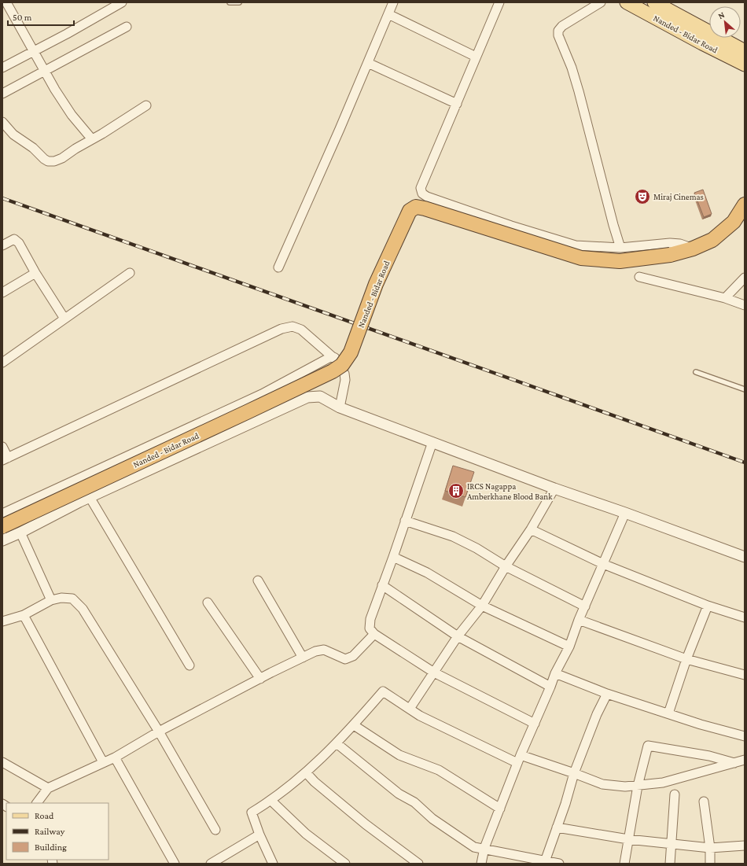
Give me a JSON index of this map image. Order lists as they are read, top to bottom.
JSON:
{
  "streets": {
    "highway": ["Nanded - Bidar Road"]
  },
  "places": {
    "theatre": ["Miraj Cinemas"],
    "building": ["IRCS Nagappa Amberkhane Blood Bank"]
  },
  "legend": ["Road", "Railway", "Building"],
  "scale_bar": "50 m",
  "north": "top left"
}
